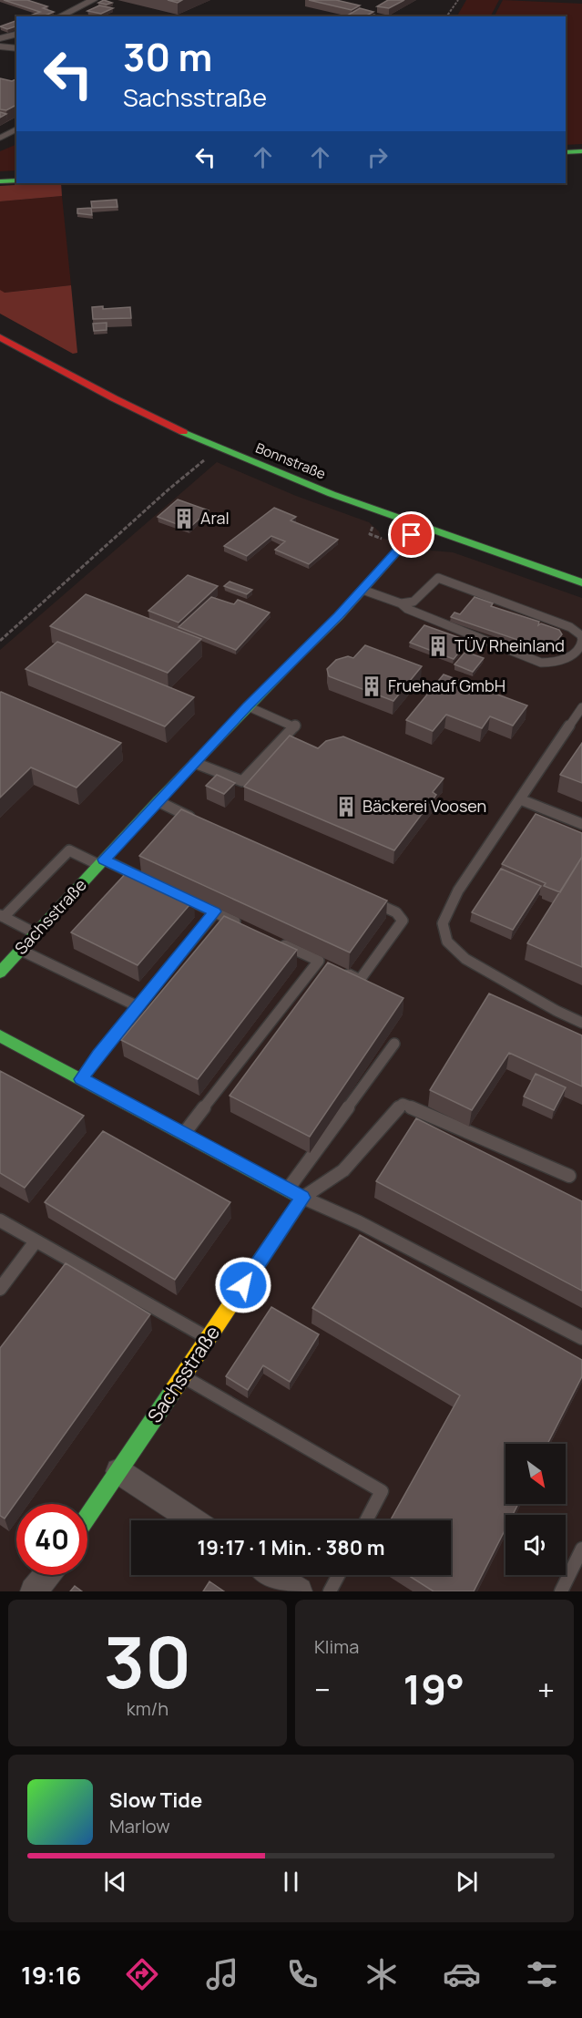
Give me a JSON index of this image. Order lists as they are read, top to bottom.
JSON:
{
  "streets": {
    "street": ["Bonnstraße", "Sachsstraße"]
  },
  "crossings": [
    ["Bonnstraße", "Sachsstraße"]
  ],
  "places": {
    "building": [
      "Aral",
      "TÜV Rheinland",
      "Fruehauf GmbH",
      "Bäckerei Voosen"
    ]
  },
  "north": "bottom right",
  "page": {
    "turn": ["30 m", "Sachsstraße"],
    "limit": "40",
    "trip": "19:17 · 1 Min. · 380 m",
    "tile": [
      ["30", "km/h"],
      "Klima"
    ],
    "heat": ["−", "19°", "+"],
    "song": ["Slow Tide", "Marlow"],
    "tabs": "19:16"
  }
}
